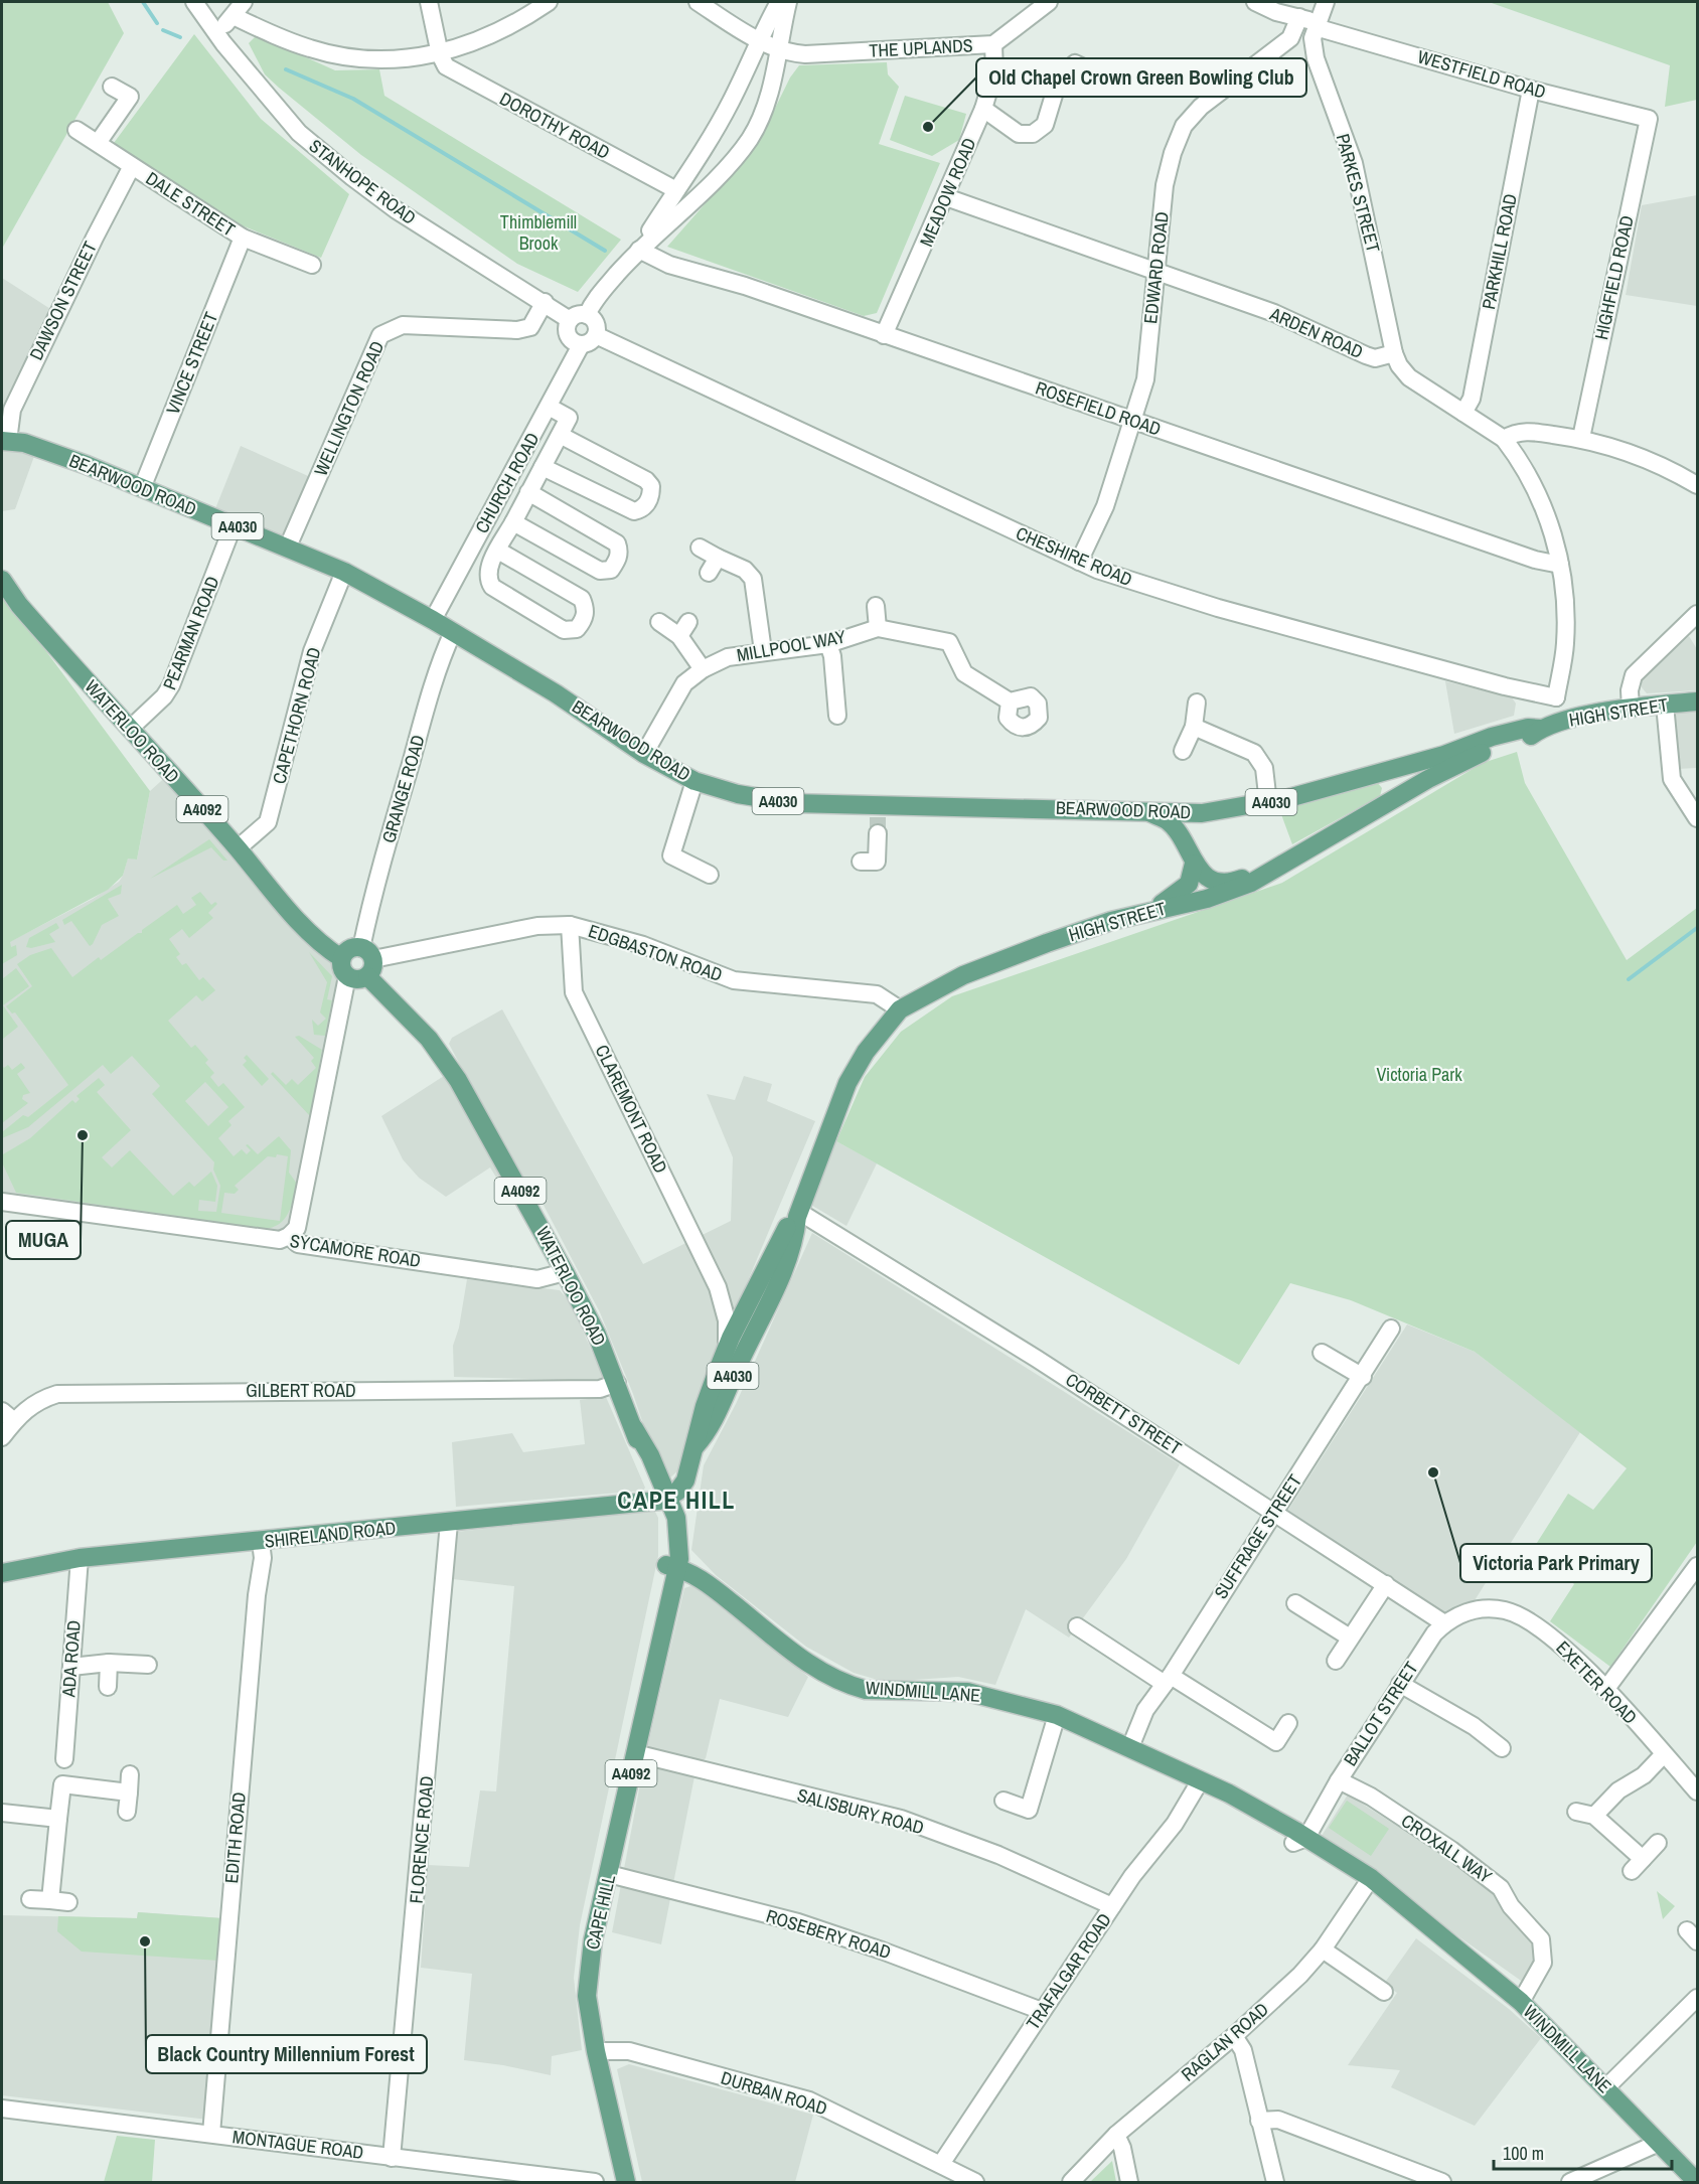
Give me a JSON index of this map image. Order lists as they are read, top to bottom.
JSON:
{
  "streets": {
    "main road": [
      "BEARWOOD ROAD",
      "A4030",
      "HIGH STREET",
      "WATERLOO ROAD",
      "A4092",
      "SHIRELAND ROAD",
      "WINDMILL LANE",
      "CAPE HILL"
    ],
    "street": [
      "THE UPLANDS",
      "WESTFIELD ROAD",
      "DOROTHY ROAD",
      "STANHOPE ROAD",
      "MEADOW ROAD",
      "PARKES STREET",
      "DALE STREET",
      "PARKHILL ROAD",
      "EDWARD ROAD",
      "HIGHFIELD ROAD",
      "DAWSON STREET",
      "ARDEN ROAD",
      "VINCE STREET",
      "WELLINGTON ROAD",
      "ROSEFIELD ROAD",
      "CHURCH ROAD",
      "CHESHIRE ROAD",
      "PEARMAN ROAD",
      "MILLPOOL WAY",
      "CAPETHORN ROAD",
      "GRANGE ROAD",
      "EDGBASTON ROAD",
      "CLAREMONT ROAD",
      "SYCAMORE ROAD",
      "GILBERT ROAD",
      "CORBETT STREET",
      "SUFFRAGE STREET",
      "ADA ROAD",
      "EXETER ROAD",
      "BALLOT STREET",
      "SALISBURY ROAD",
      "EDITH ROAD",
      "FLORENCE ROAD",
      "CROXALL WAY",
      "ROSEBERY ROAD",
      "TRAFALGAR ROAD",
      "RAGLAN ROAD",
      "DURBAN ROAD",
      "MONTAGUE ROAD"
    ]
  },
  "crossings": [
    ["THE UPLANDS", "MEADOW ROAD"],
    ["WESTFIELD ROAD", "PARKES STREET"],
    ["WESTFIELD ROAD", "PARKHILL ROAD"],
    ["WESTFIELD ROAD", "EDWARD ROAD"],
    ["WESTFIELD ROAD", "HIGHFIELD ROAD"],
    ["STANHOPE ROAD", "WELLINGTON ROAD"],
    ["STANHOPE ROAD", "CHURCH ROAD"],
    ["STANHOPE ROAD", "CHESHIRE ROAD"],
    ["MEADOW ROAD", "ARDEN ROAD"],
    ["MEADOW ROAD", "ROSEFIELD ROAD"],
    ["PARKES STREET", "ARDEN ROAD"],
    ["DALE STREET", "DAWSON STREET"],
    ["DALE STREET", "VINCE STREET"],
    ["EDWARD ROAD", "ARDEN ROAD"],
    ["EDWARD ROAD", "ROSEFIELD ROAD"],
    ["EDWARD ROAD", "CHESHIRE ROAD"],
    ["DAWSON STREET", "BEARWOOD ROAD"],
    ["VINCE STREET", "BEARWOOD ROAD"],
    ["WELLINGTON ROAD", "BEARWOOD ROAD"],
    ["CHURCH ROAD", "BEARWOOD ROAD"],
    ["CHURCH ROAD", "CHESHIRE ROAD"],
    ["BEARWOOD ROAD", "A4030"],
    ["BEARWOOD ROAD", "PEARMAN ROAD"],
    ["BEARWOOD ROAD", "MILLPOOL WAY"],
    ["BEARWOOD ROAD", "HIGH STREET"],
    ["BEARWOOD ROAD", "CAPETHORN ROAD"],
    ["BEARWOOD ROAD", "GRANGE ROAD"],
    ["A4030", "HIGH STREET"],
    ["A4030", "WATERLOO ROAD"],
    ["A4030", "CLAREMONT ROAD"],
    ["A4030", "SHIRELAND ROAD"],
    ["A4030", "CAPE HILL"],
    ["PEARMAN ROAD", "WATERLOO ROAD"],
    ["HIGH STREET", "EDGBASTON ROAD"],
    ["HIGH STREET", "CORBETT STREET"],
    ["CAPETHORN ROAD", "WATERLOO ROAD"],
    ["WATERLOO ROAD", "GRANGE ROAD"],
    ["WATERLOO ROAD", "EDGBASTON ROAD"],
    ["WATERLOO ROAD", "SYCAMORE ROAD"],
    ["WATERLOO ROAD", "GILBERT ROAD"],
    ["WATERLOO ROAD", "SHIRELAND ROAD"],
    ["WATERLOO ROAD", "CAPE HILL"],
    ["GRANGE ROAD", "EDGBASTON ROAD"],
    ["EDGBASTON ROAD", "CLAREMONT ROAD"],
    ["CORBETT STREET", "SUFFRAGE STREET"],
    ["CORBETT STREET", "BALLOT STREET"],
    ["SHIRELAND ROAD", "ADA ROAD"],
    ["SHIRELAND ROAD", "EDITH ROAD"],
    ["SHIRELAND ROAD", "FLORENCE ROAD"],
    ["SHIRELAND ROAD", "CAPE HILL"],
    ["SUFFRAGE STREET", "WINDMILL LANE"],
    ["EXETER ROAD", "BALLOT STREET"],
    ["WINDMILL LANE", "BALLOT STREET"],
    ["WINDMILL LANE", "CROXALL WAY"],
    ["WINDMILL LANE", "CAPE HILL"],
    ["WINDMILL LANE", "TRAFALGAR ROAD"],
    ["WINDMILL LANE", "RAGLAN ROAD"],
    ["BALLOT STREET", "CROXALL WAY"],
    ["SALISBURY ROAD", "CAPE HILL"],
    ["SALISBURY ROAD", "TRAFALGAR ROAD"],
    ["EDITH ROAD", "MONTAGUE ROAD"],
    ["FLORENCE ROAD", "MONTAGUE ROAD"],
    ["CAPE HILL", "ROSEBERY ROAD"],
    ["CAPE HILL", "DURBAN ROAD"],
    ["ROSEBERY ROAD", "TRAFALGAR ROAD"],
    ["TRAFALGAR ROAD", "DURBAN ROAD"]
  ],
  "districts": ["CAPE HILL"],
  "parks": ["Thimblemill Brook", "Victoria Park"],
  "places": [
    "Old Chapel Crown Green Bowling Club",
    "MUGA",
    "Victoria Park Primary",
    "Black Country Millennium Forest"
  ],
  "scale_bar": "100 m"
}
